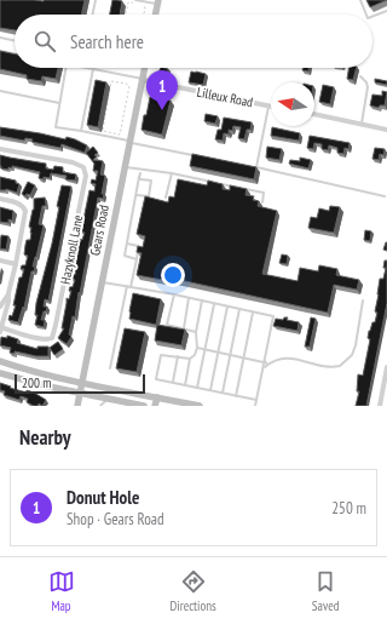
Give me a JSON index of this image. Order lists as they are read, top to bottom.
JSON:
{
  "streets": {
    "main road": ["Gears Road"],
    "street": ["Lilleux Road", "Hazyknoll Lane"]
  },
  "crossings": [
    ["Lilleux Road", "Gears Road"]
  ],
  "scale_bar": "200 m",
  "north": "left",
  "page": {
    "search": "Search here",
    "pins": "1",
    "scale": "200 m",
    "heading": "Nearby",
    "list": [
      {
        "mark": "1",
        "name": "Donut Hole",
        "note": "Shop · Gears Road",
        "value": "250 m"
      }
    ],
    "nav": ["Map", "Directions", "Saved"]
  }
}
